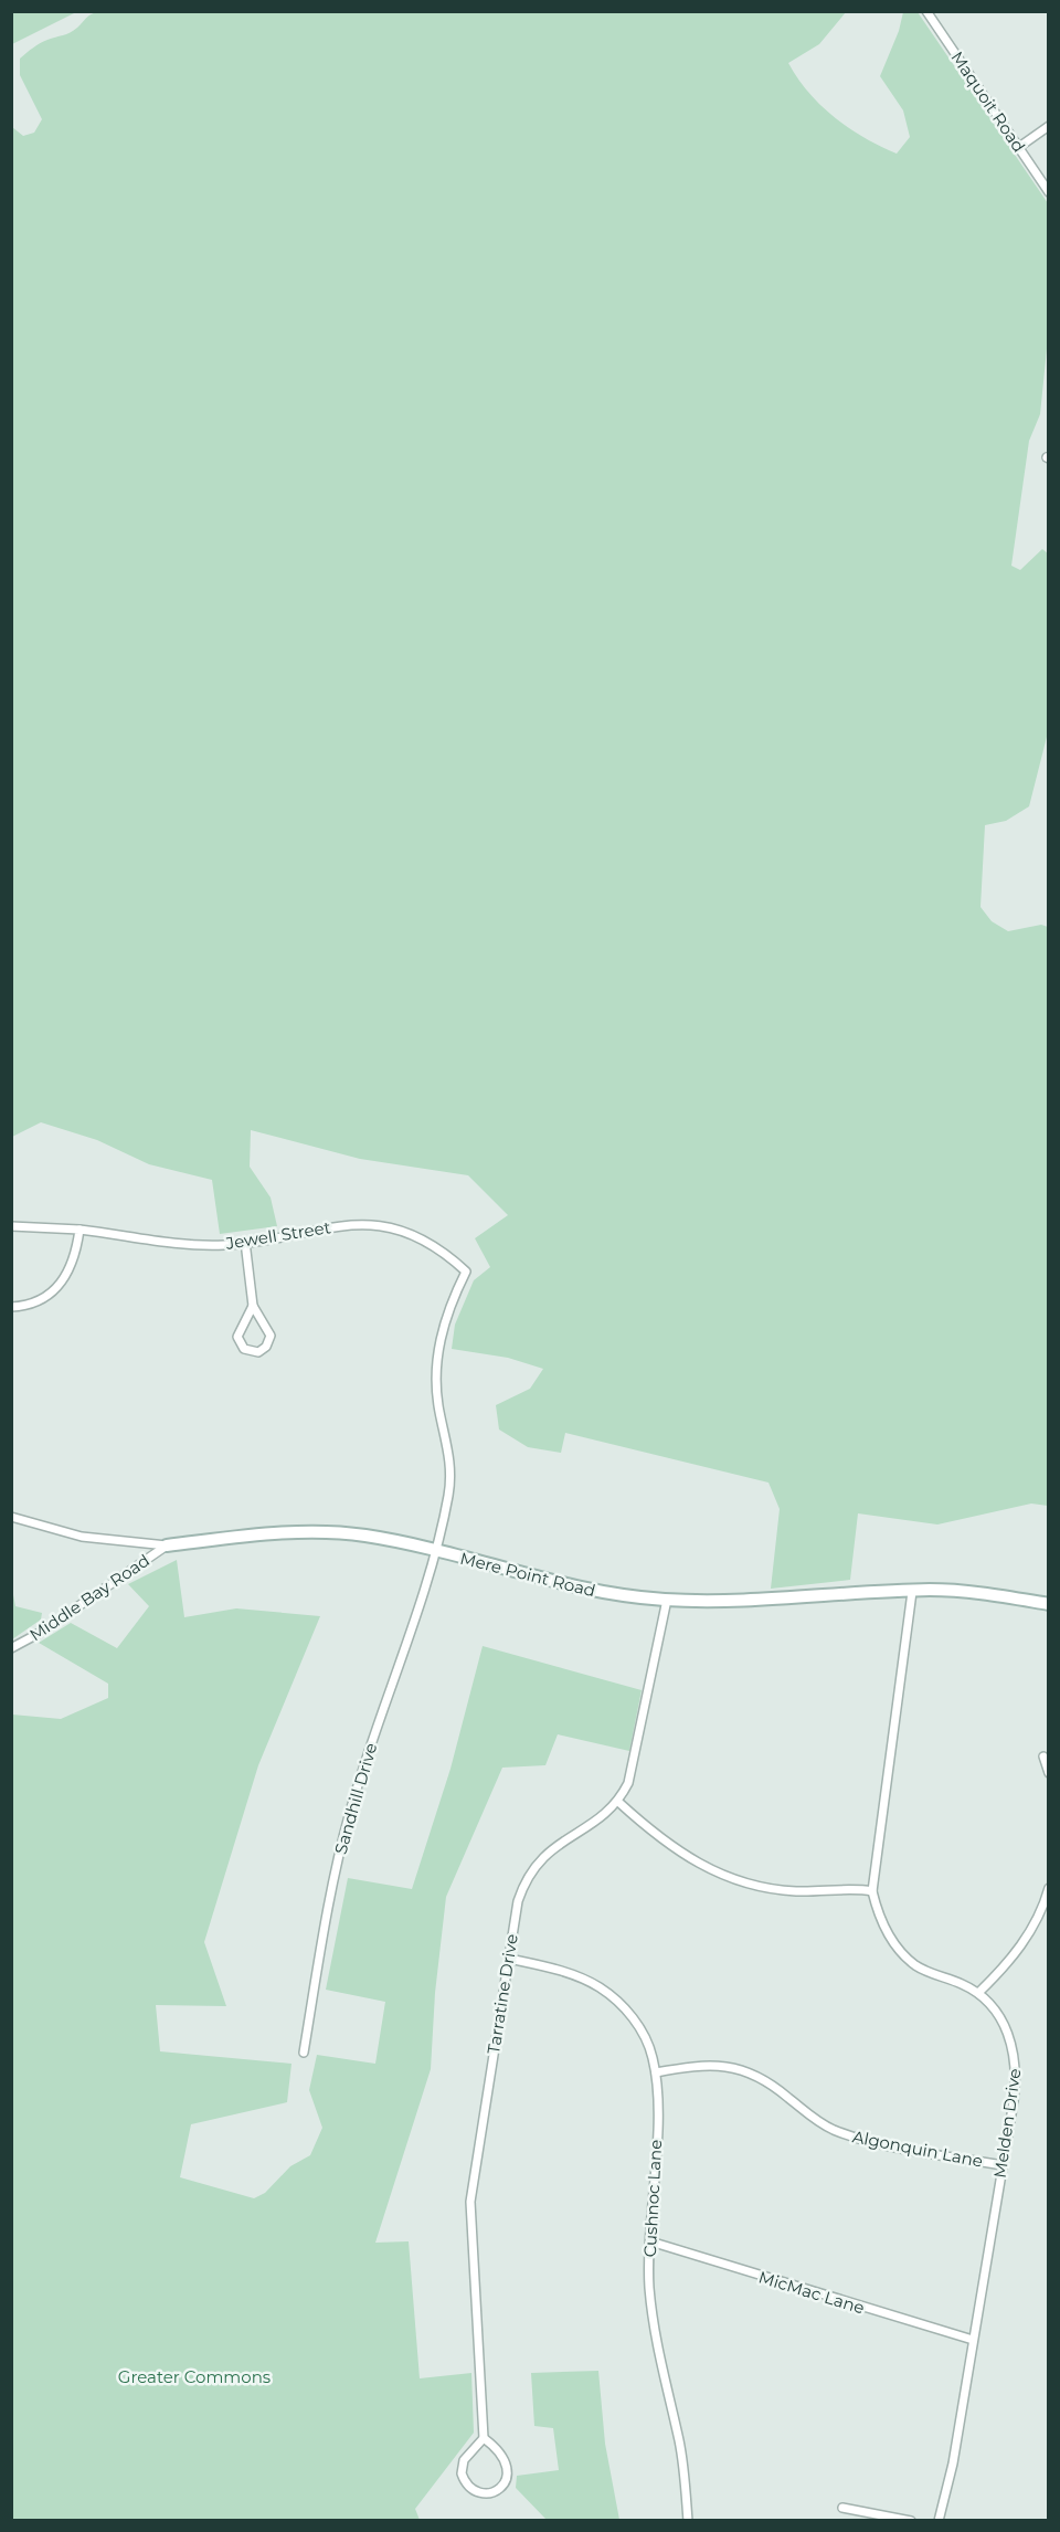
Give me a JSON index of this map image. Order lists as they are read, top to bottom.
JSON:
{
  "streets": {
    "street": [
      "Maquoit Road",
      "Jewell Street",
      "Mere Point Road",
      "Middle Bay Road",
      "Sandhill Drive",
      "Tarratine Drive",
      "Melden Drive",
      "Algonquin Lane",
      "Cushnoc Lane",
      "MicMac Lane"
    ]
  },
  "crossings": [
    ["Jewell Street", "Sandhill Drive"],
    ["Mere Point Road", "Middle Bay Road"],
    ["Mere Point Road", "Sandhill Drive"],
    ["Mere Point Road", "Tarratine Drive"],
    ["Mere Point Road", "Melden Drive"],
    ["Tarratine Drive", "Cushnoc Lane"],
    ["Melden Drive", "Algonquin Lane"],
    ["Melden Drive", "MicMac Lane"],
    ["Algonquin Lane", "Cushnoc Lane"],
    ["Cushnoc Lane", "MicMac Lane"]
  ],
  "parks": ["Greater Commons"]
}
